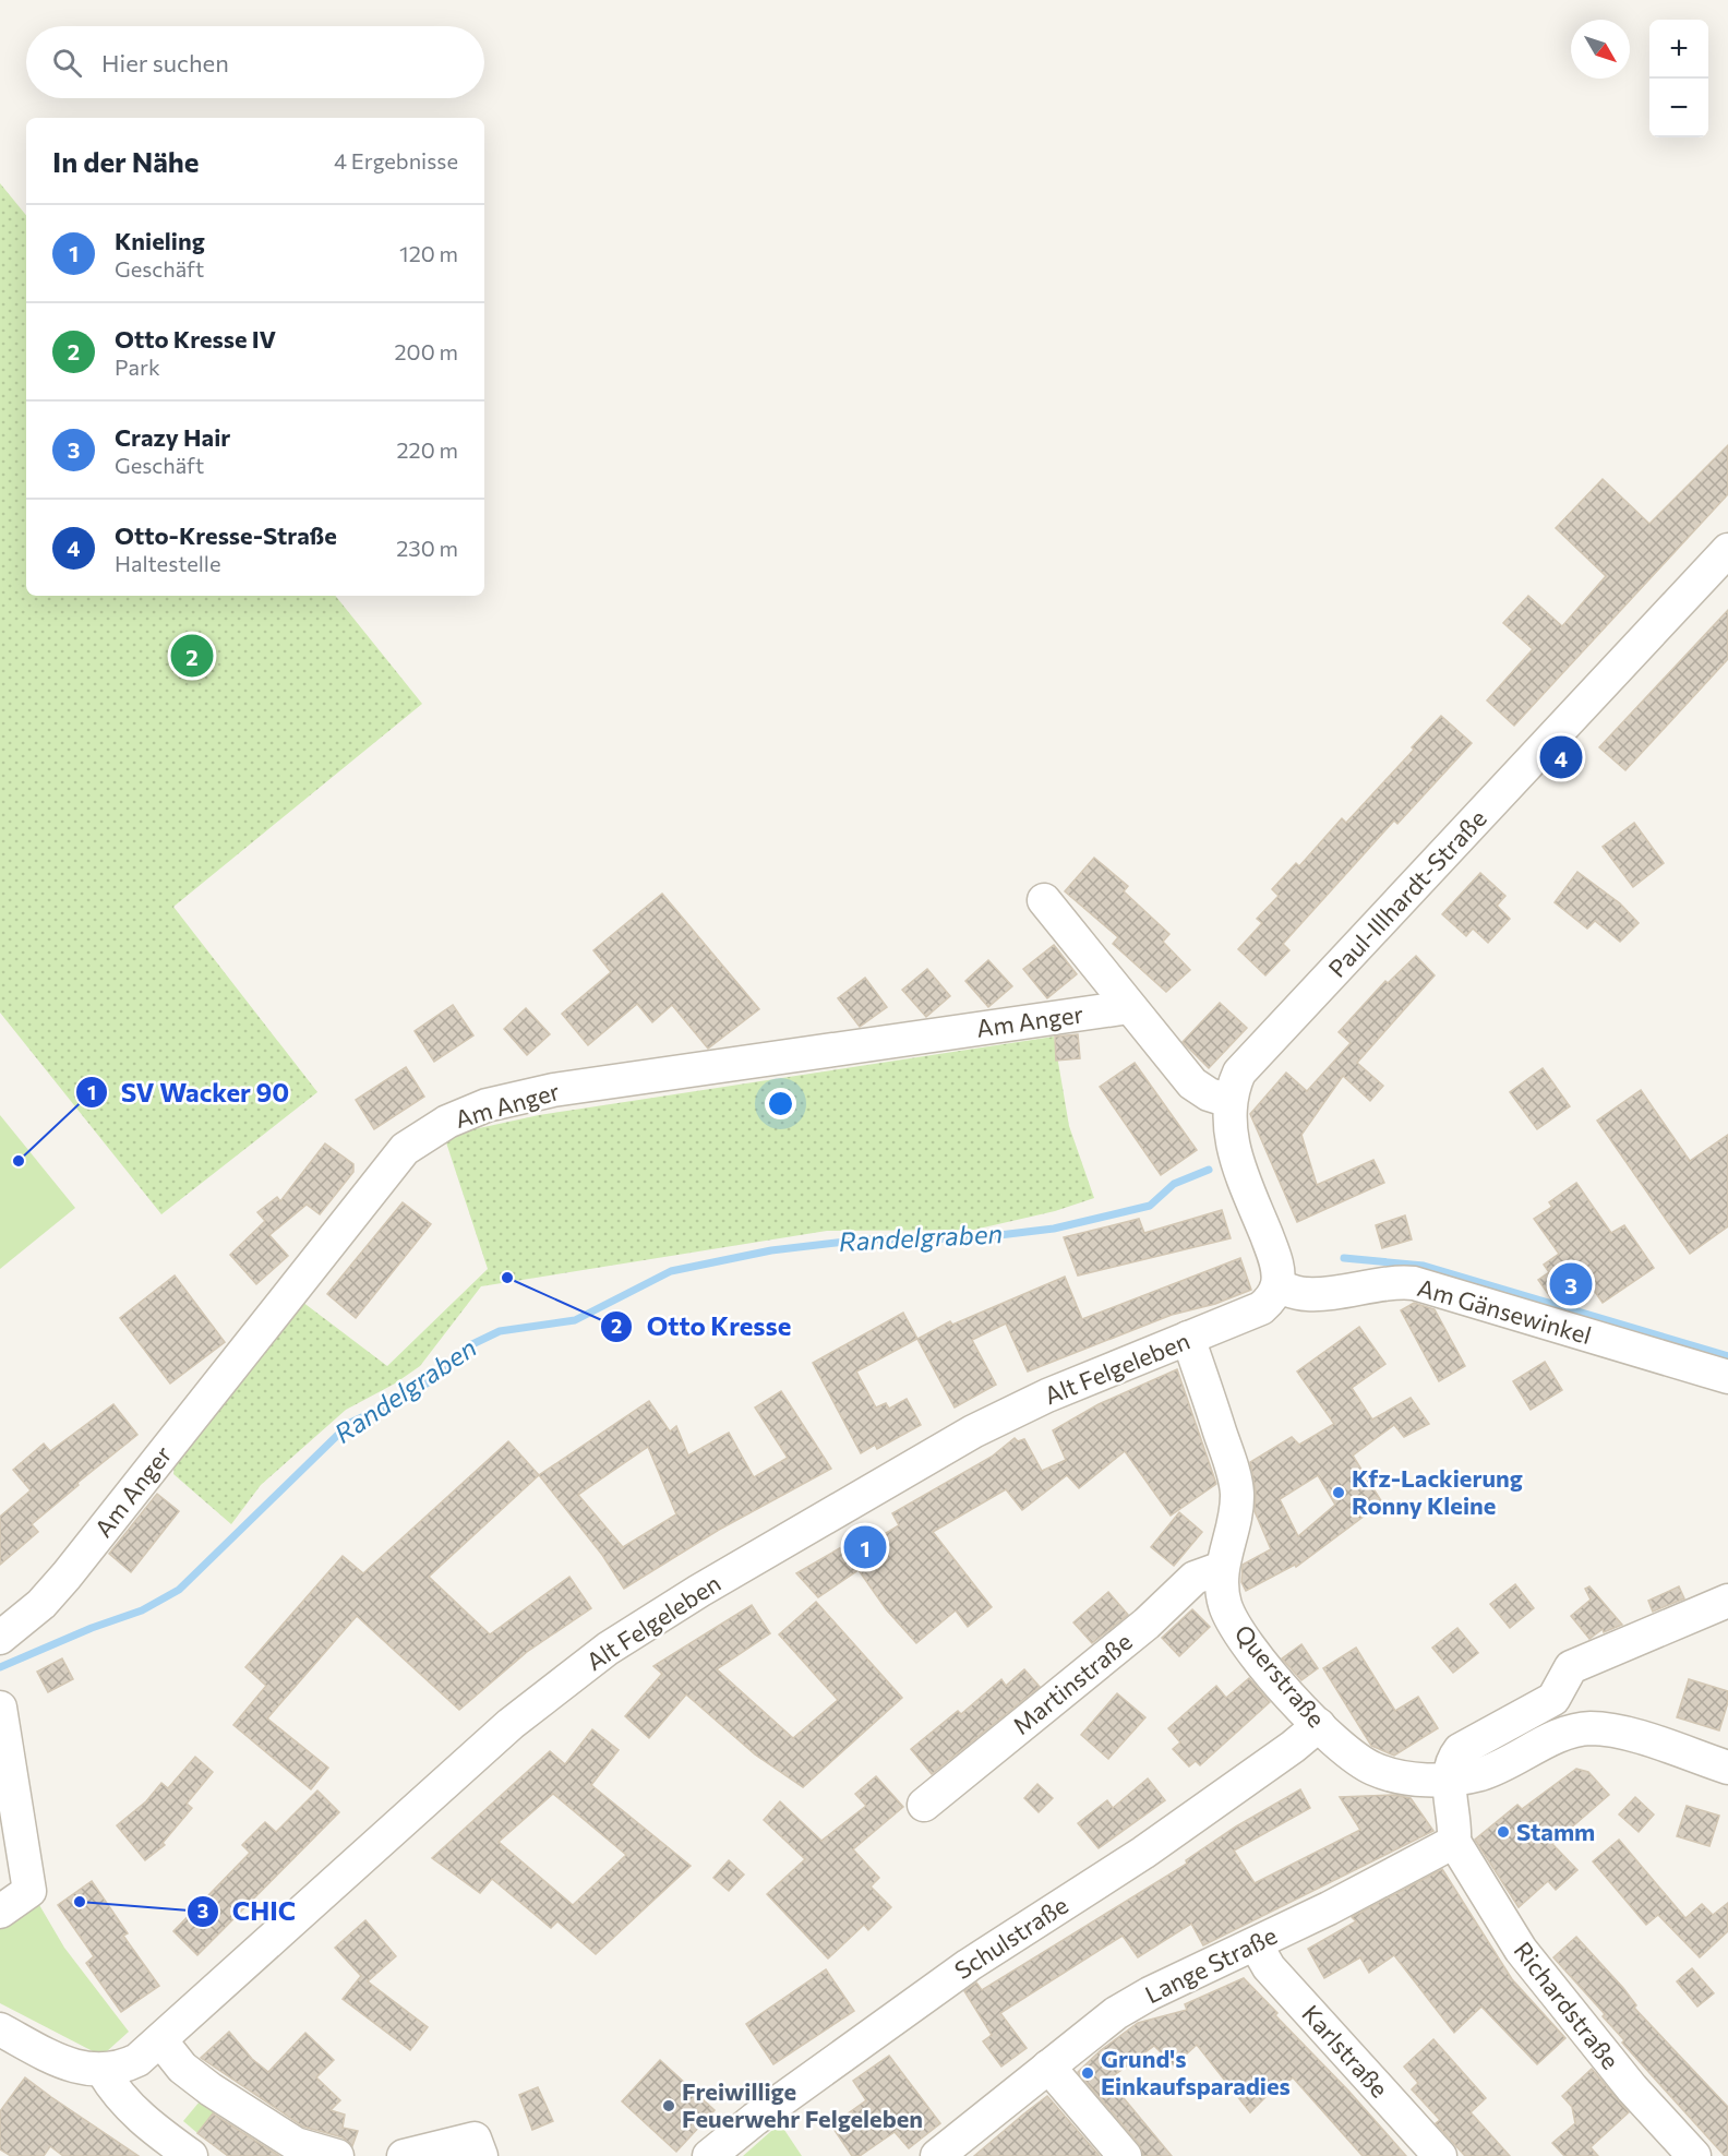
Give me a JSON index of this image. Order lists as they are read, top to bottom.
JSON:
{
  "streets": {
    "street": [
      "Paul-Illhardt-Straße",
      "Am Anger",
      "Am Gänsewinkel",
      "Alt Felgeleben",
      "Querstraße",
      "Martinstraße",
      "Schulstraße",
      "Lange Straße",
      "Richardstraße",
      "Karlstraße"
    ]
  },
  "crossings": [
    ["Paul-Illhardt-Straße", "Am Anger"],
    ["Paul-Illhardt-Straße", "Am Gänsewinkel"],
    ["Paul-Illhardt-Straße", "Alt Felgeleben"],
    ["Am Gänsewinkel", "Alt Felgeleben"],
    ["Alt Felgeleben", "Querstraße"],
    ["Querstraße", "Martinstraße"],
    ["Querstraße", "Schulstraße"],
    ["Lange Straße", "Richardstraße"],
    ["Lange Straße", "Karlstraße"]
  ],
  "water": ["Randelgraben"],
  "places": [
    "SV Wacker 90",
    "Otto Kresse",
    "Kfz-Lackierung Ronny Kleine",
    "Stamm",
    "CHIC",
    "Grund's Einkaufsparadies",
    "Freiwillige Feuerwehr Felgeleben"
  ],
  "north": "bottom right",
  "page": {
    "map_buttons": ["+", "−"],
    "search": "Hier suchen",
    "heading": ["In der Nähe", "4 Ergebnisse"],
    "list": [
      {
        "mark": "1",
        "name": "Knieling",
        "note": "Geschäft",
        "value": "120 m"
      },
      {
        "mark": "2",
        "name": "Otto Kresse IV",
        "note": "Park",
        "value": "200 m"
      },
      {
        "mark": "3",
        "name": "Crazy Hair",
        "note": "Geschäft",
        "value": "220 m"
      },
      {
        "mark": "4",
        "name": "Otto-Kresse-Straße",
        "note": "Haltestelle",
        "value": "230 m"
      }
    ],
    "pins": [
      "2",
      "4",
      "3",
      "1"
    ]
  }
}
